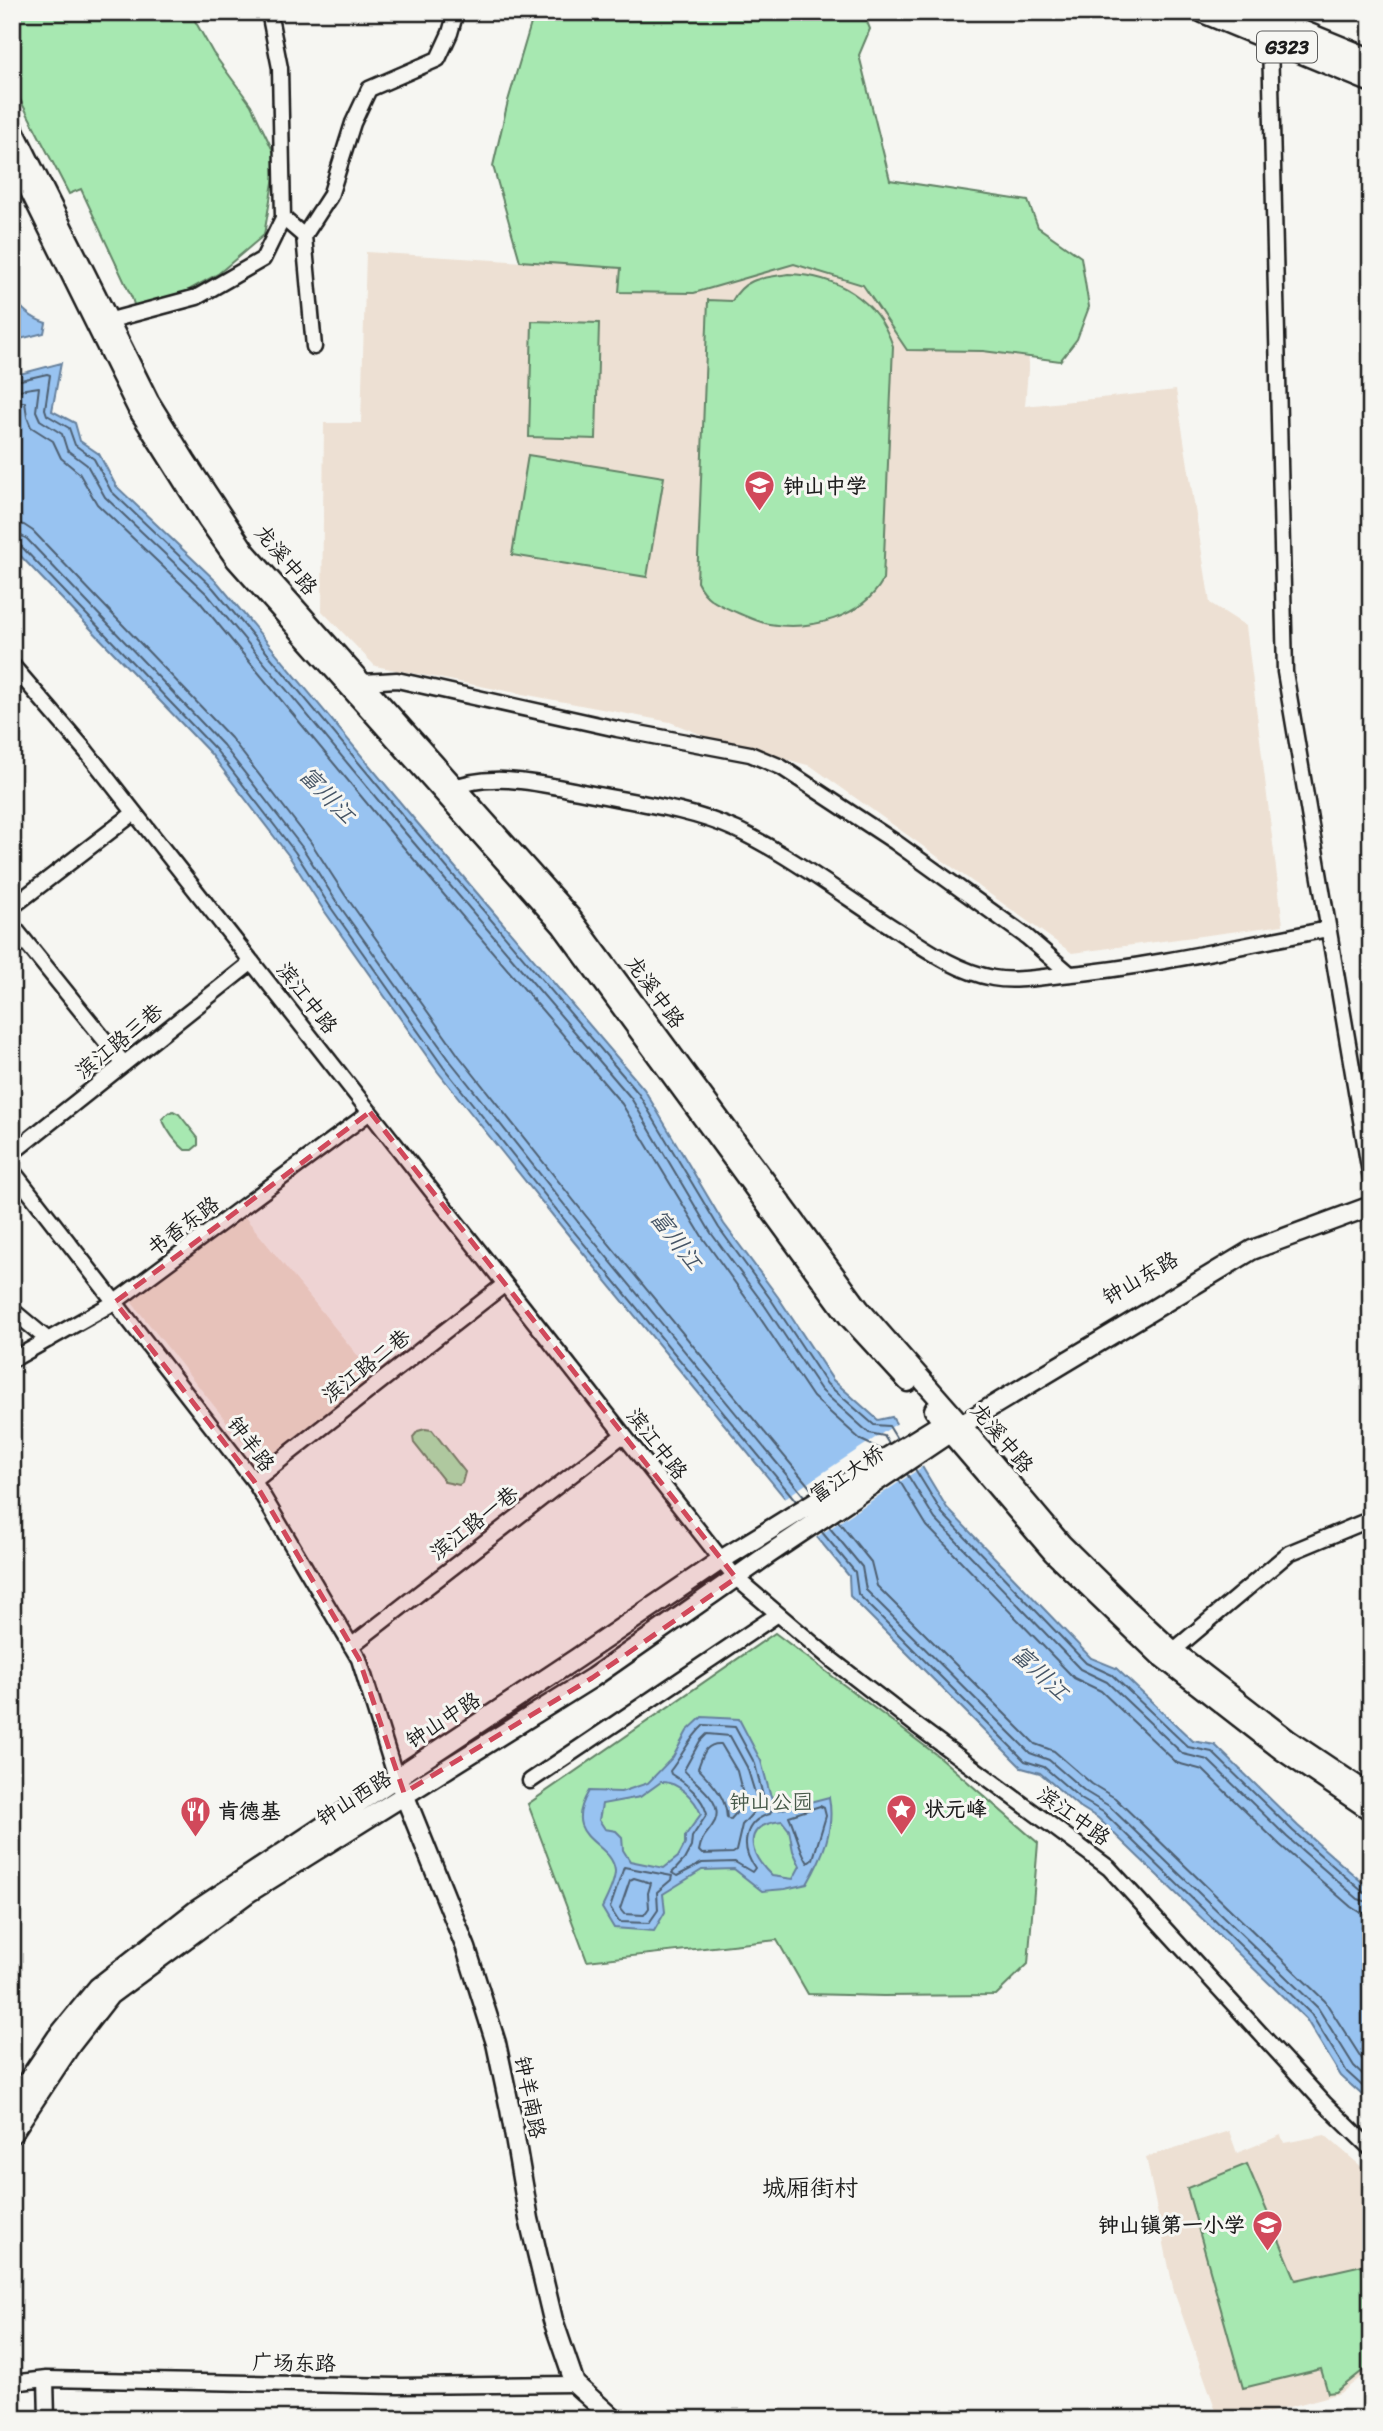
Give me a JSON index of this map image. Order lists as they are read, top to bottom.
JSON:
{
  "streets": {
    "highway": ["G323"],
    "main road": [
      "龙溪中路",
      "钟山东路",
      "富江大桥",
      "钟山中路",
      "钟山西路",
      "钟羊南路"
    ],
    "street": [
      "滨江中路",
      "滨江路三巷",
      "书香东路",
      "滨江路二巷",
      "钟羊路",
      "滨江路一巷",
      "广场东路"
    ]
  },
  "crossings": [
    ["龙溪中路", "钟山东路"],
    ["龙溪中路", "富江大桥"],
    ["滨江中路", "滨江路三巷"],
    ["滨江中路", "书香东路"],
    ["滨江中路", "滨江路二巷"],
    ["滨江中路", "滨江路一巷"],
    ["滨江中路", "钟山中路"],
    ["滨江中路", "钟山西路"],
    ["书香东路", "钟羊路"],
    ["钟山东路", "富江大桥"],
    ["滨江路二巷", "钟羊路"],
    ["钟羊路", "滨江路一巷"],
    ["钟羊路", "钟山中路"],
    ["钟羊路", "钟山西路"],
    ["钟羊路", "钟羊南路"],
    ["富江大桥", "钟山中路"],
    ["富江大桥", "钟山西路"],
    ["钟山中路", "钟山西路"],
    ["钟山中路", "钟羊南路"],
    ["钟山西路", "钟羊南路"],
    ["钟羊南路", "广场东路"]
  ],
  "districts": ["城厢街村"],
  "water": ["富川江"],
  "parks": ["钟山公园"],
  "places": {
    "school or university": ["钟山中学", "钟山镇第一小学"],
    "place": ["状元峰"],
    "restaurant": ["肯德基"]
  }
}
